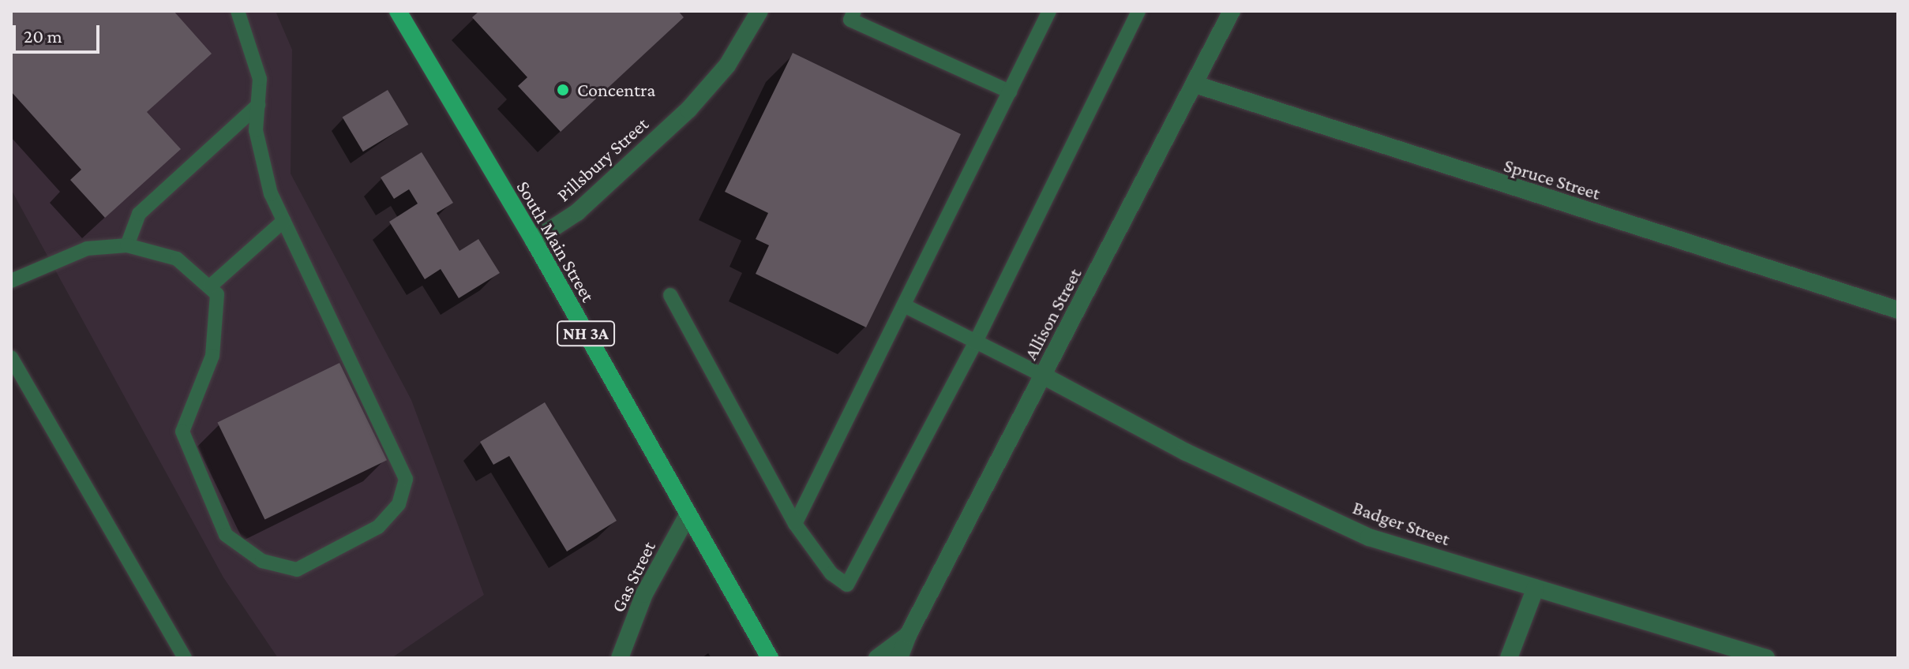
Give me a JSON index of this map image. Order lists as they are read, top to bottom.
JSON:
{
  "streets": {
    "main road": ["South Main Street", "NH 3A"],
    "street": [
      "Pillsbury Street",
      "Spruce Street",
      "Allison Street",
      "Badger Street",
      "Gas Street"
    ]
  },
  "crossings": [
    ["Pillsbury Street", "South Main Street"],
    ["Spruce Street", "Allison Street"],
    ["South Main Street", "Gas Street"],
    ["Allison Street", "Badger Street"]
  ],
  "places": ["Concentra"],
  "scale_bar": "20 m"
}
